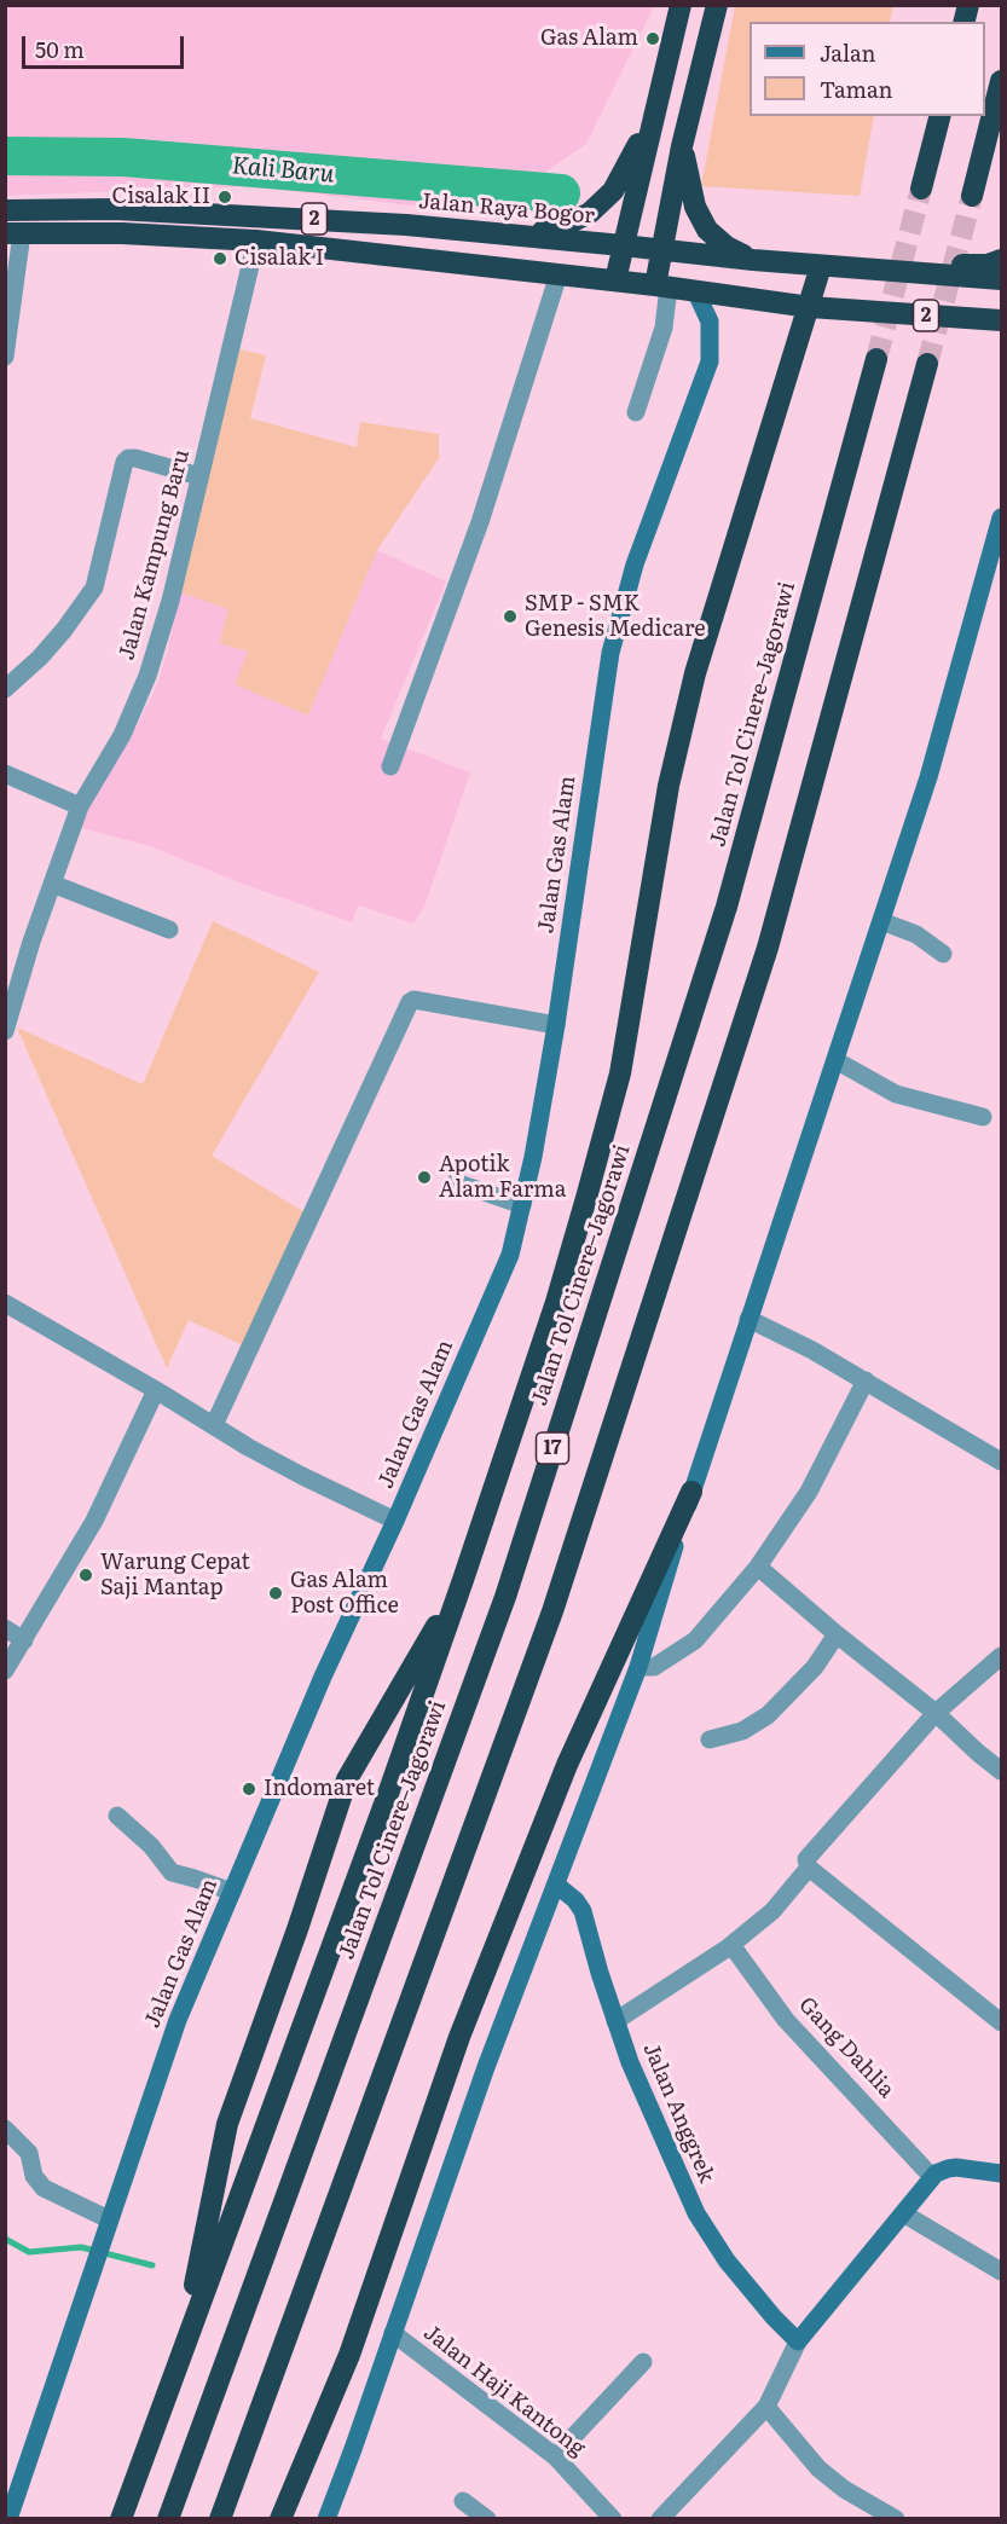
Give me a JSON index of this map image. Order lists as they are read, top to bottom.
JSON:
{
  "streets": {
    "highway": [
      "Jalan Raya Bogor",
      "2",
      "Jalan Tol Cinere–Jagorawi",
      "17"
    ],
    "main road": ["Jalan Gas Alam", "Jalan Anggrek"],
    "street": ["Jalan Kampung Baru", "Gang Dahlia", "Jalan Haji Kantong"]
  },
  "crossings": [
    ["2", "Jalan Kampung Baru"],
    ["2", "Jalan Gas Alam"]
  ],
  "water": ["Kali Baru"],
  "places": [
    "Gas Alam",
    "Cisalak II",
    "Cisalak I",
    "SMP - SMK Genesis Medicare",
    "Apotik Alam Farma",
    "Warung Cepat Saji Mantap",
    "Gas Alam Post Office",
    "Indomaret"
  ],
  "legend": ["Jalan", "Taman"],
  "scale_bar": "50 m"
}
